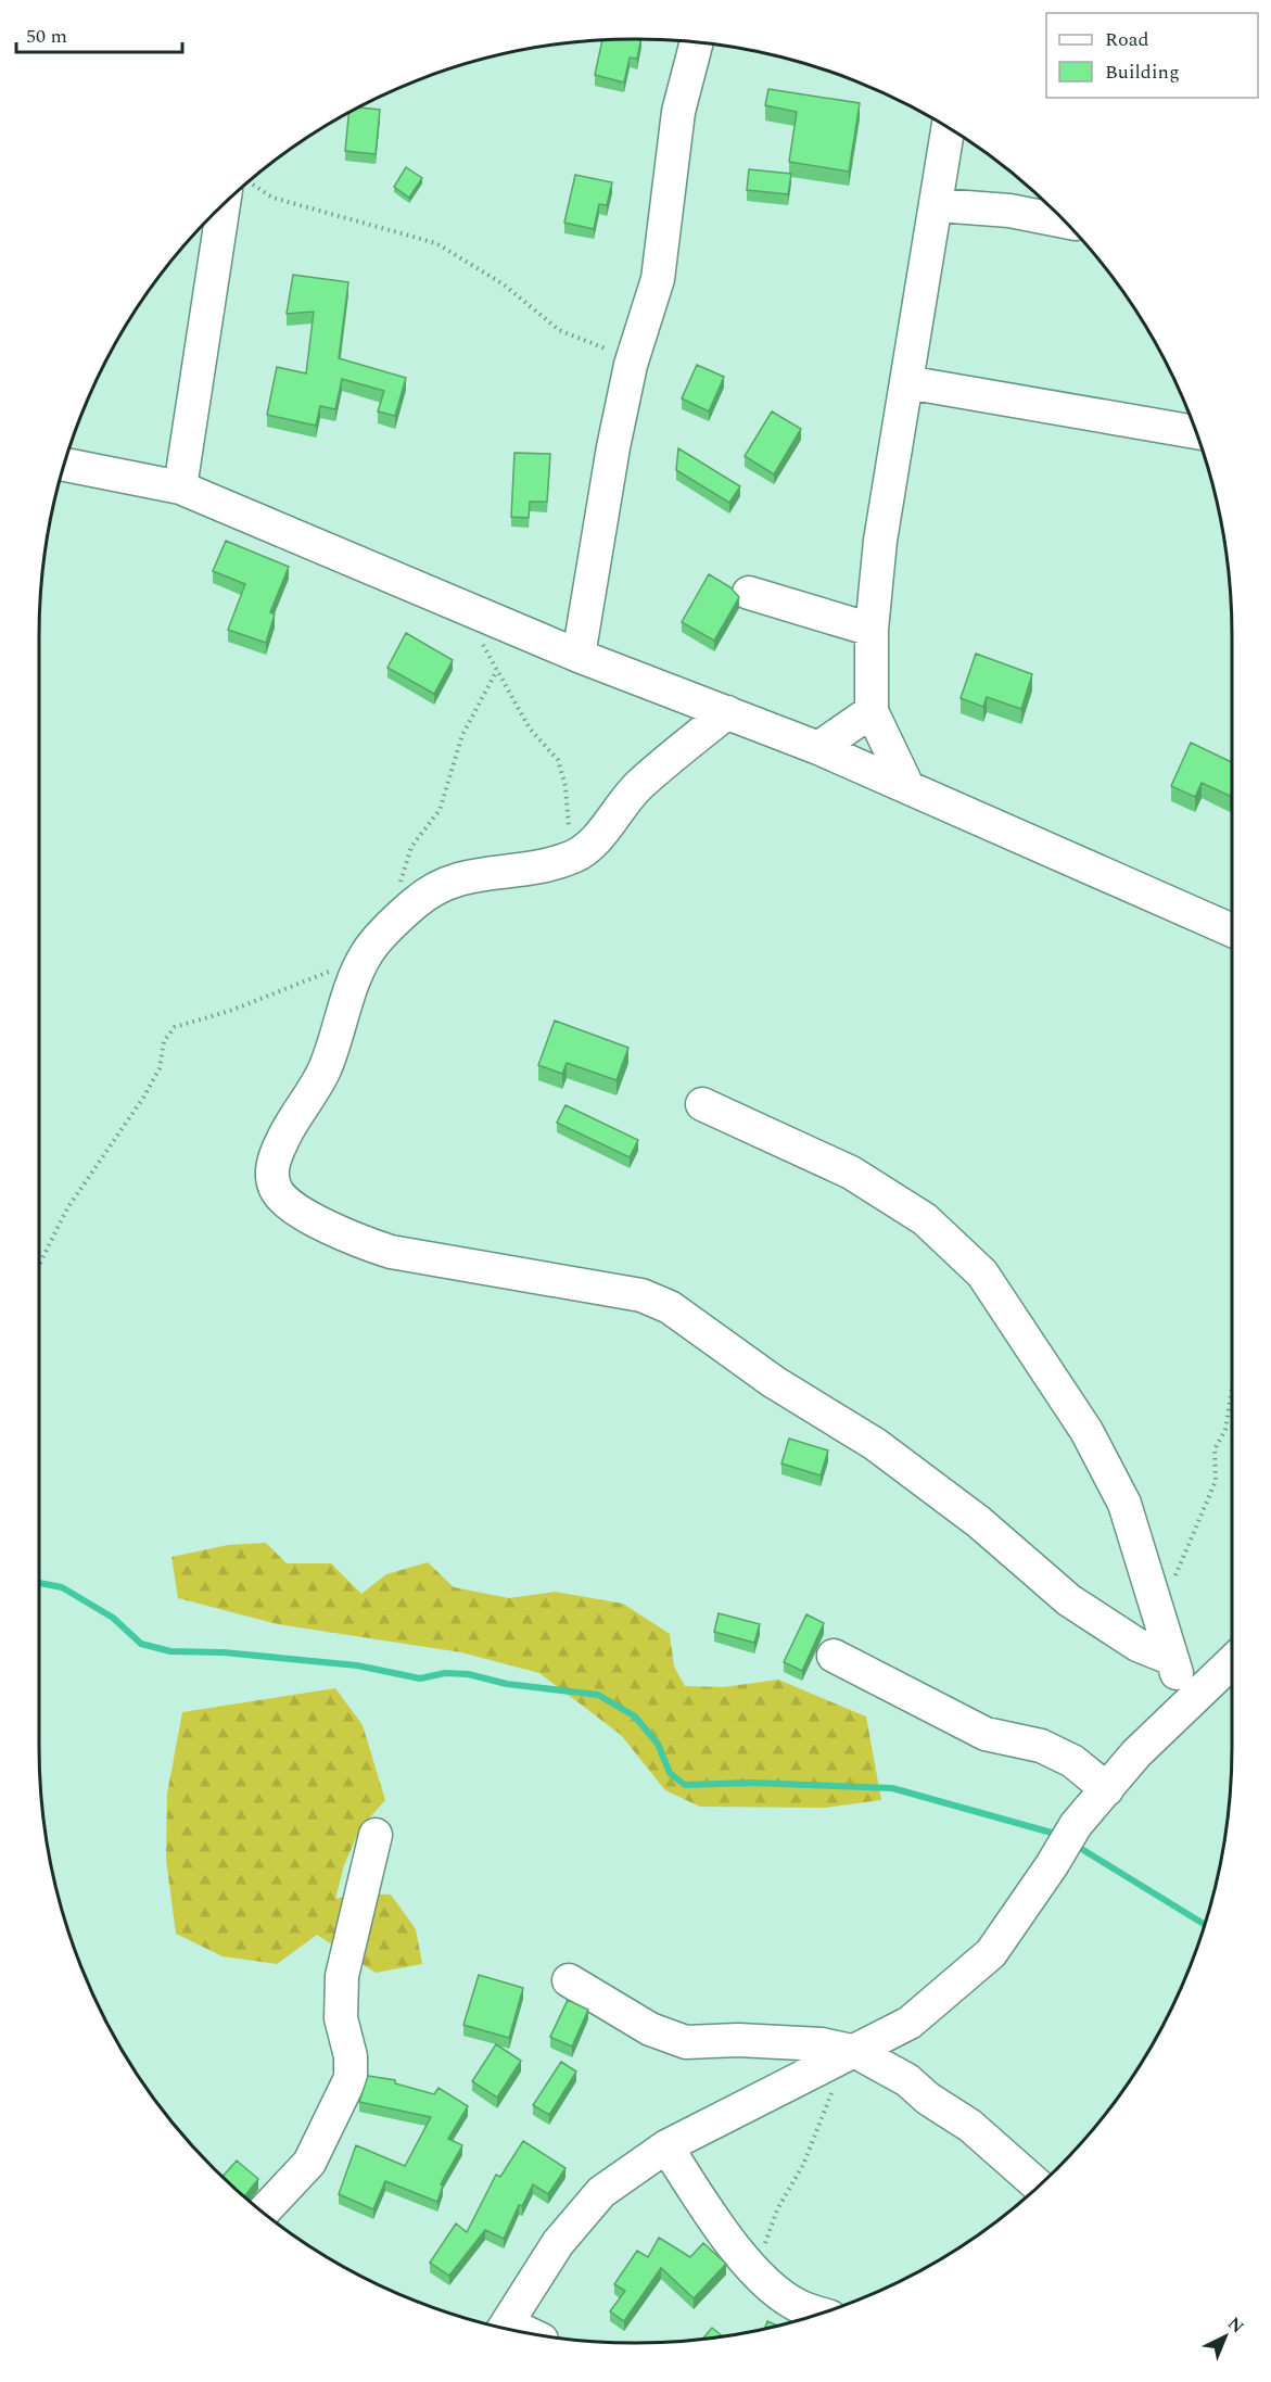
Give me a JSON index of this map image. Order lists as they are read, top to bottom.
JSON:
{
  "legend": ["Road", "Building"],
  "scale_bar": "50 m",
  "north": "top right"
}
